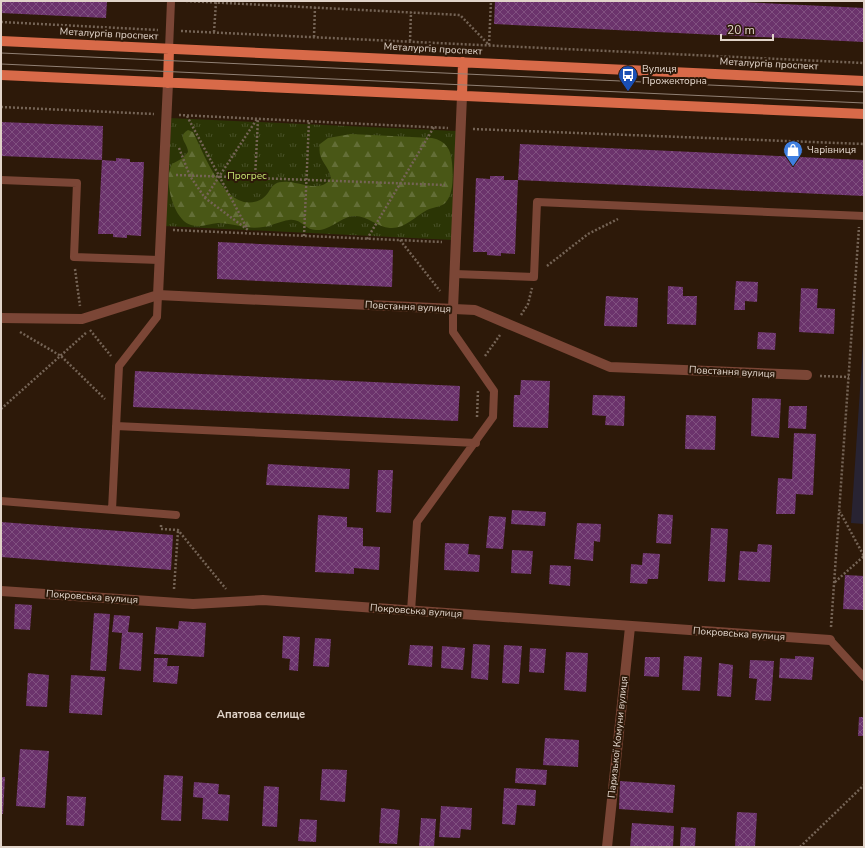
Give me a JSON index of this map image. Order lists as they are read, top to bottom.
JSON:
{
  "streets": {
    "main road": ["Металургів проспект"],
    "street": ["Повстання вулиця", "Покровська вулиця", "Паризької Комуни вулиця"]
  },
  "crossings": [
    ["Покровська вулиця", "Паризької Комуни вулиця"]
  ],
  "districts": ["Апатова селище"],
  "parks": ["Прогрес"],
  "places": {
    "bus stop": ["Вулиця Прожекторна"],
    "shop": ["Чарівниця"]
  },
  "scale_bar": "20 m"
}
